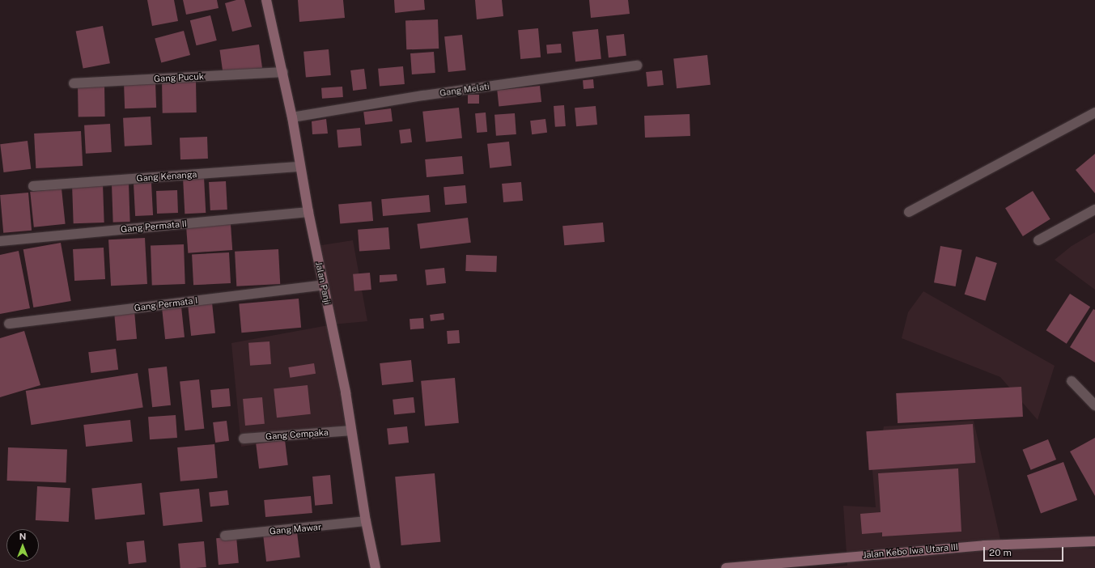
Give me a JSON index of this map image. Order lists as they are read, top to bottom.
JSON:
{
  "streets": {
    "street": [
      "Gang Pucuk",
      "Gang Melati",
      "Gang Kenanga",
      "Gang Permata II",
      "Jalan Panji",
      "Gang Permata I",
      "Gang Cempaka",
      "Gang Mawar",
      "Jalan Kebo Iwa Utara III"
    ]
  },
  "crossings": [
    ["Gang Pucuk", "Jalan Panji"],
    ["Gang Melati", "Jalan Panji"],
    ["Gang Kenanga", "Jalan Panji"],
    ["Gang Permata II", "Jalan Panji"],
    ["Jalan Panji", "Gang Permata I"],
    ["Jalan Panji", "Gang Cempaka"],
    ["Jalan Panji", "Gang Mawar"]
  ],
  "scale_bar": "20 m",
  "north": "top"
}
